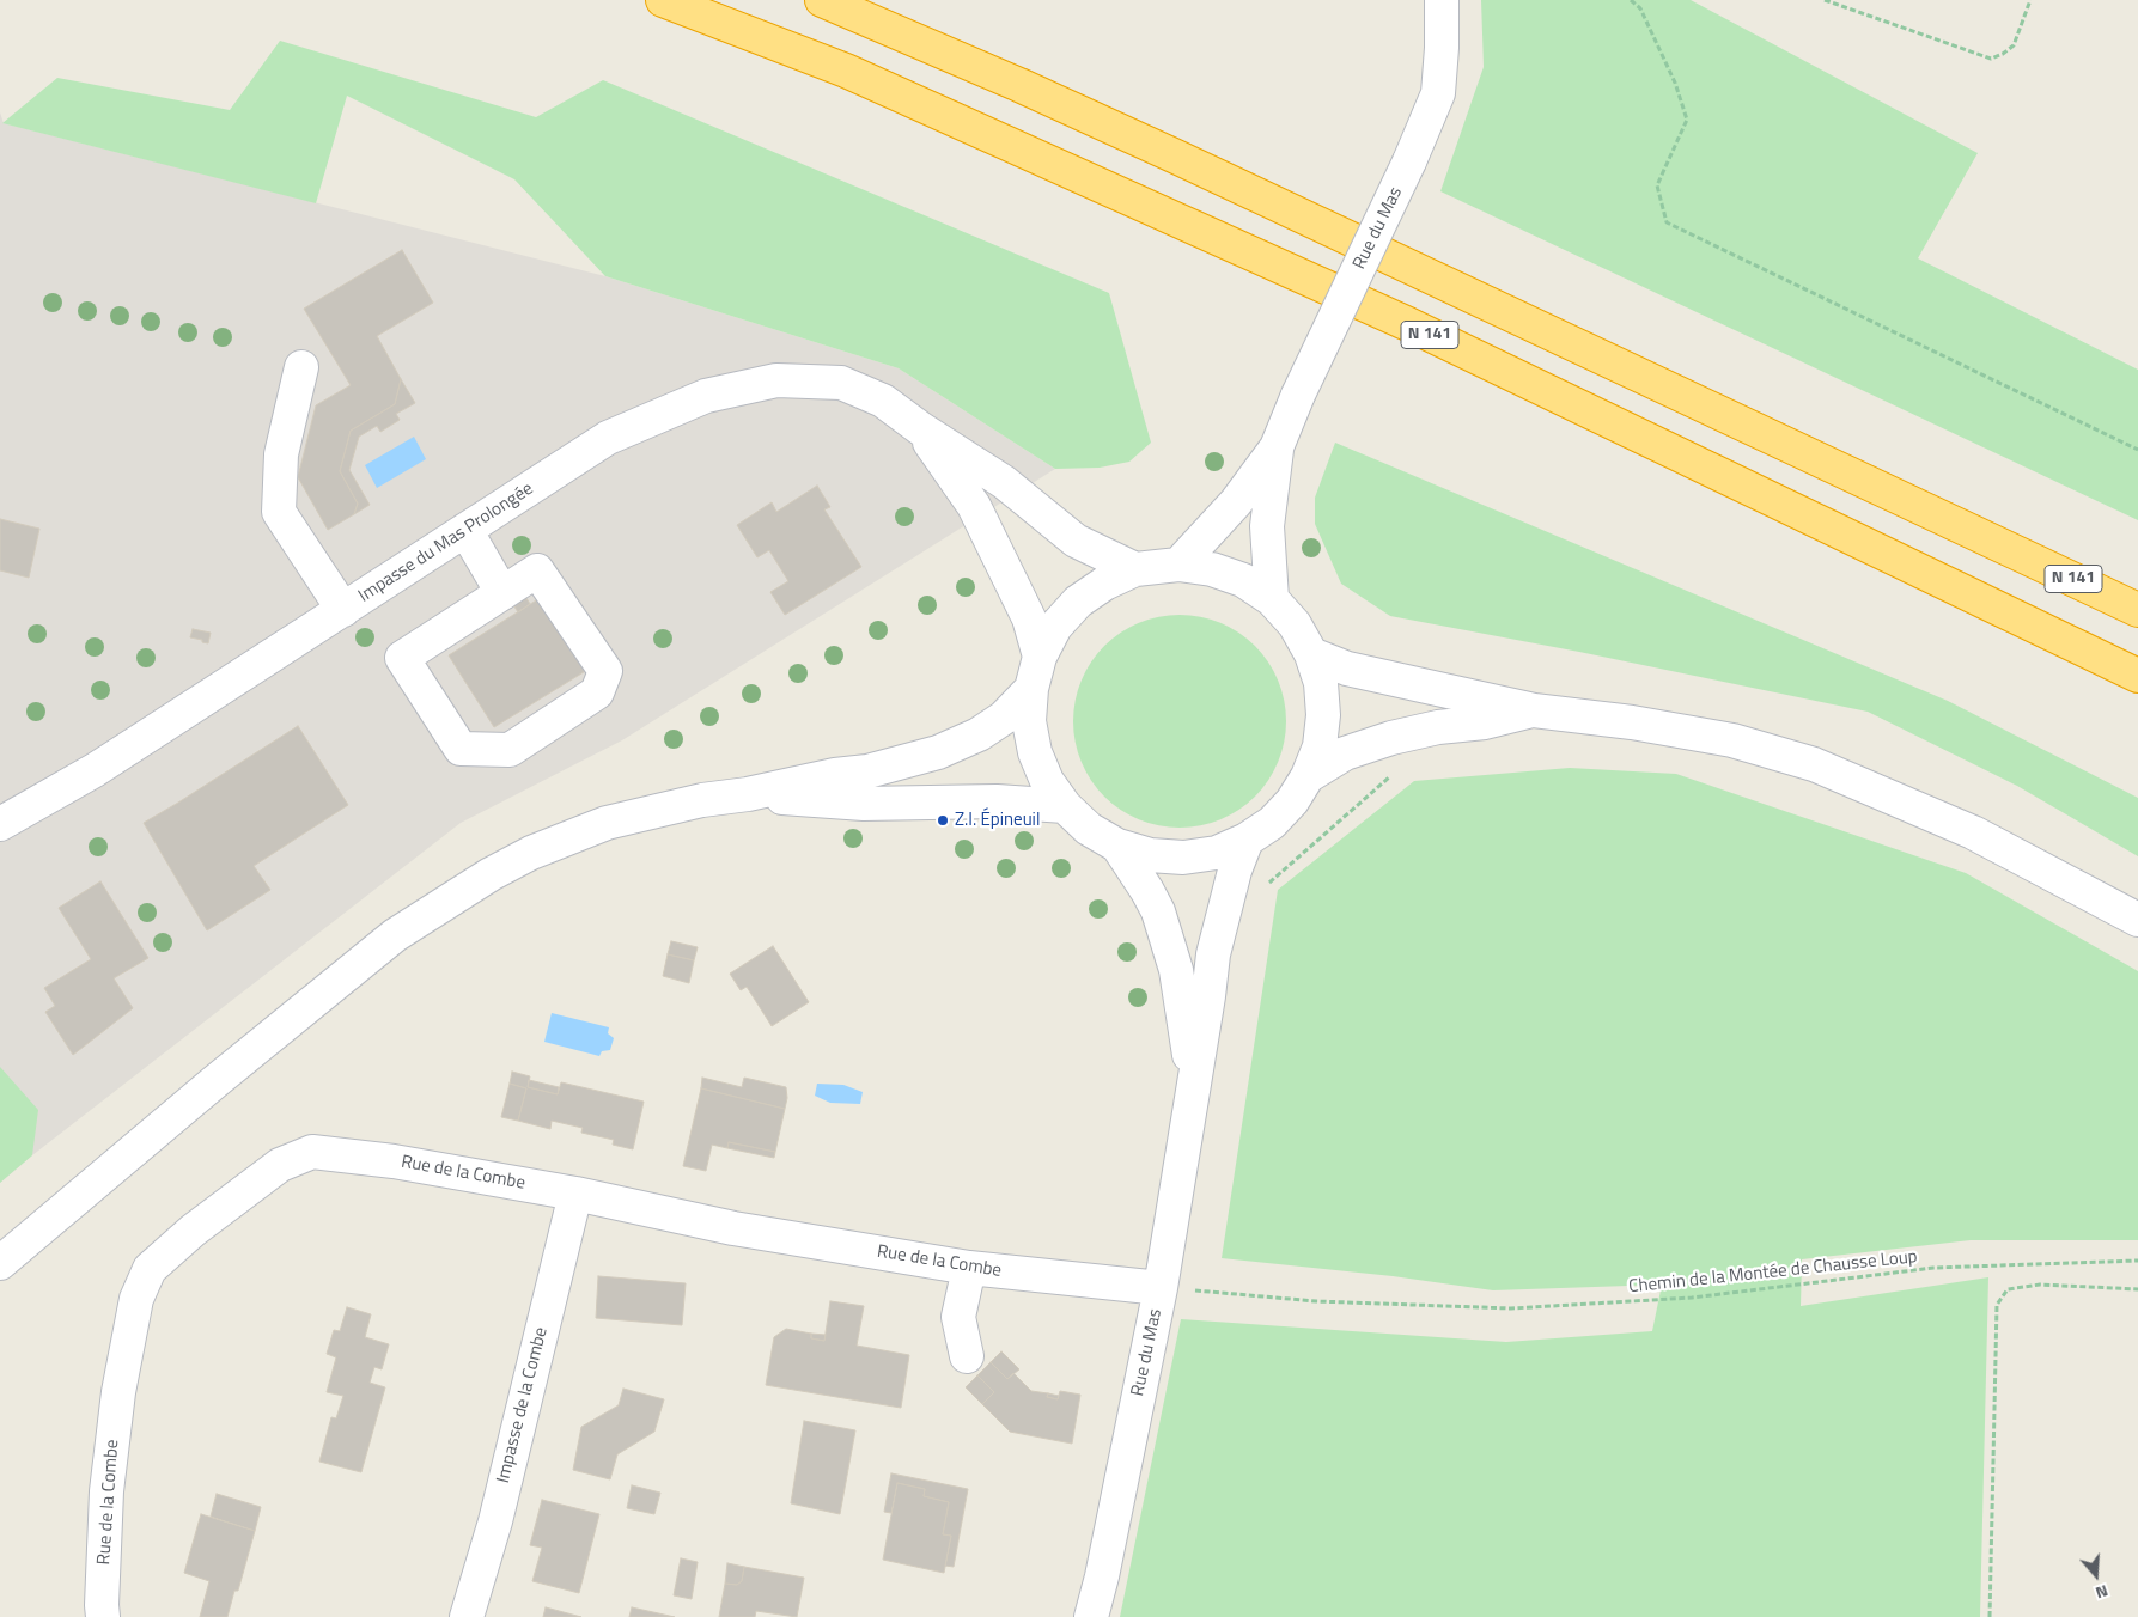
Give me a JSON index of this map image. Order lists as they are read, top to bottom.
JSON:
{
  "streets": {
    "highway": ["N 141"],
    "street": [
      "Rue du Mas",
      "Impasse du Mas Prolongée",
      "Rue de la Combe",
      "Impasse de la Combe"
    ],
    "path": ["Chemin de la Montée de Chausse Loup"]
  },
  "crossings": [
    ["Rue du Mas", "Rue de la Combe"],
    ["Rue de la Combe", "Impasse de la Combe"]
  ],
  "places": ["Z.I. Épineuil"],
  "north": "bottom"
}
